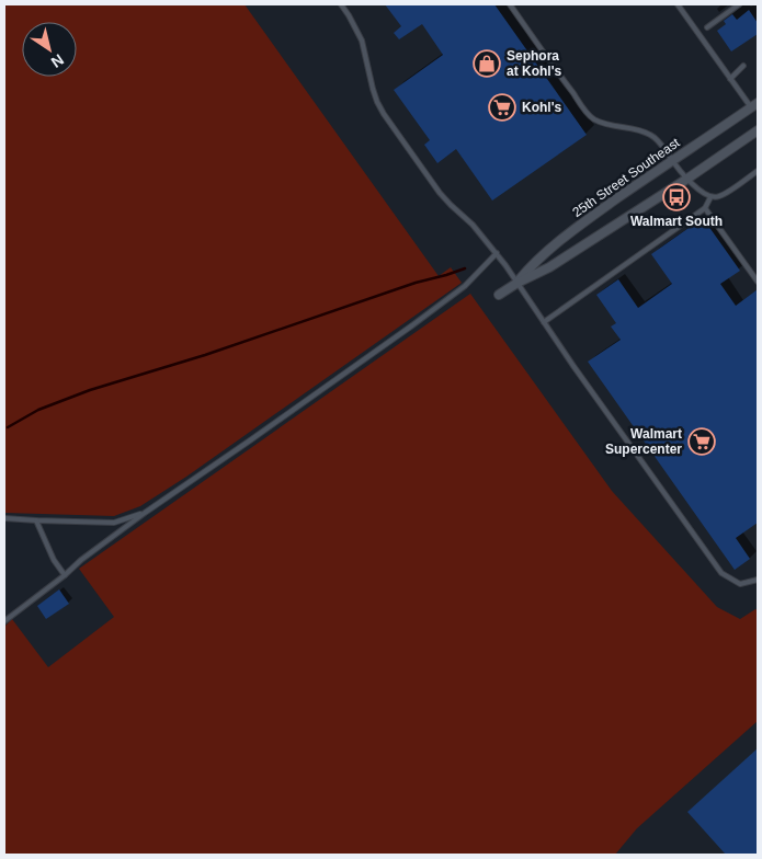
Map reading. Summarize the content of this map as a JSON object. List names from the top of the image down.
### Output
{
  "streets": {
    "street": ["25th Street Southeast"]
  },
  "places": {
    "shop": ["Sephora at Kohl's"],
    "supermarket": ["Kohl's", "Walmart Supercenter"],
    "bus stop": ["Walmart South"]
  },
  "north": "bottom right"
}
